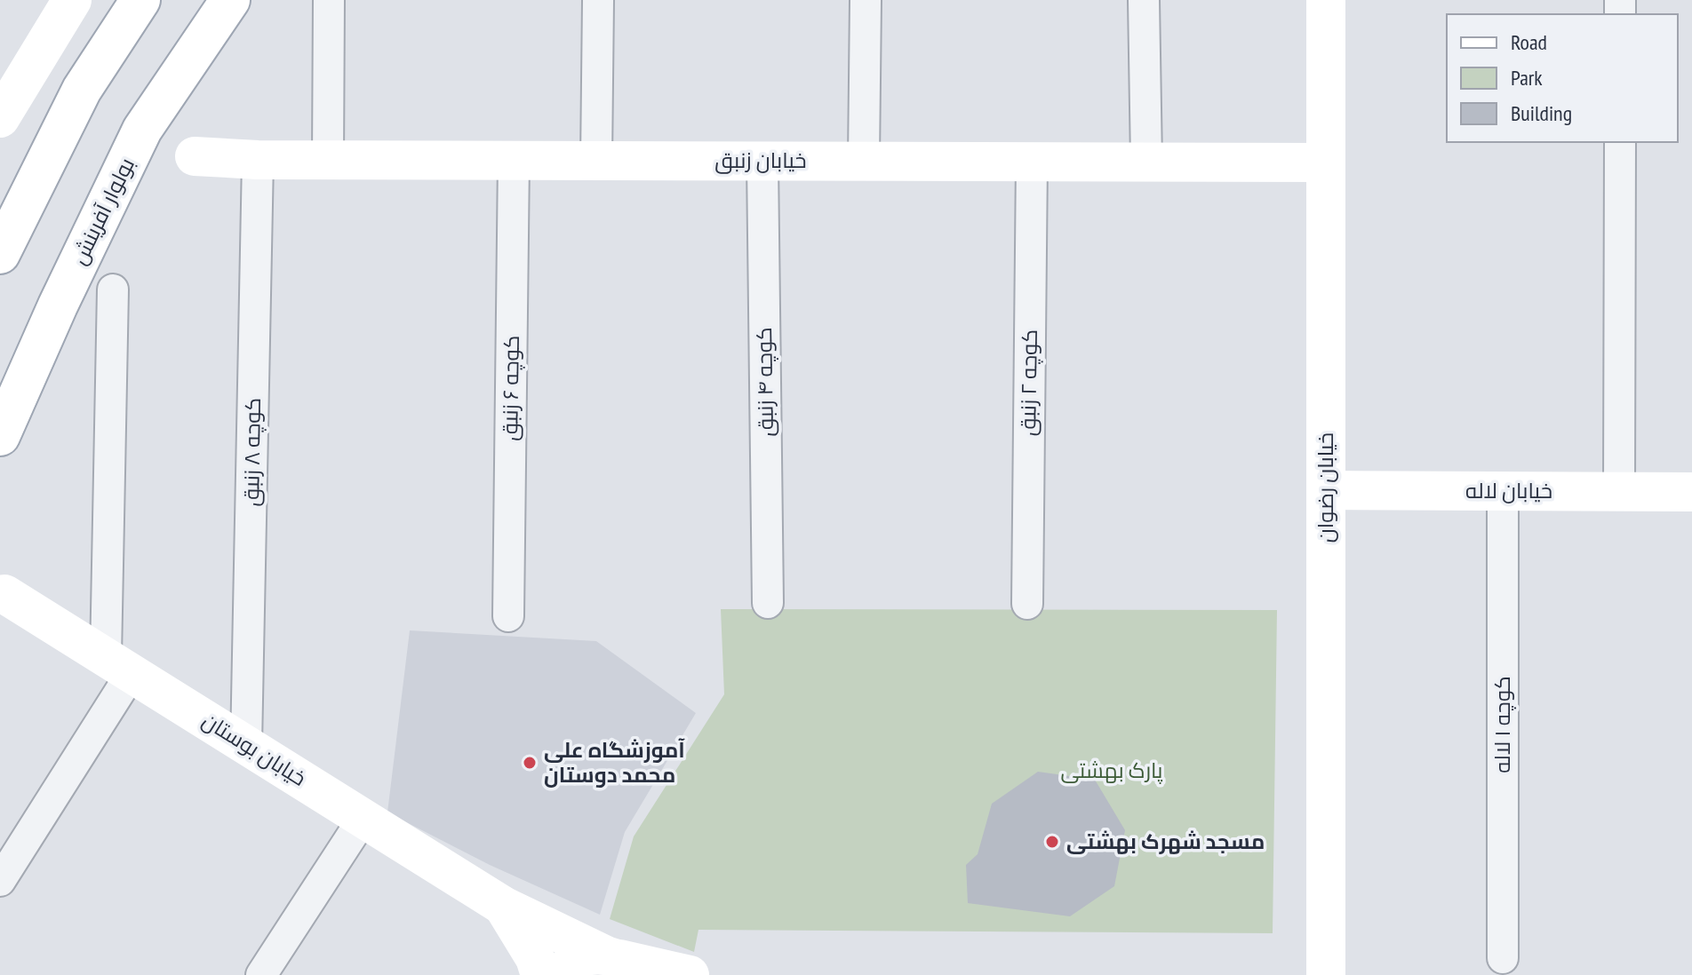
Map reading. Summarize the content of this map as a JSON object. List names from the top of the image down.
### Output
{
  "streets": {
    "street": [
      "خیابان زنبق",
      "بولوار آفرینش",
      "کوچه ۴ زنبق",
      "کوچه ۲ زنبق",
      "کوچه ۶ زنبق",
      "کوچه ۸ زنبق",
      "خیابان رضوان",
      "خیابان لاله",
      "کوچه ۱ لاله",
      "خیابان بوستان"
    ]
  },
  "crossings": [
    ["خیابان زنبق", "کوچه ۴ زنبق"],
    ["خیابان زنبق", "کوچه ۲ زنبق"],
    ["خیابان زنبق", "کوچه ۶ زنبق"],
    ["خیابان زنبق", "کوچه ۸ زنبق"],
    ["خیابان زنبق", "خیابان رضوان"],
    ["کوچه ۸ زنبق", "خیابان بوستان"],
    ["خیابان رضوان", "خیابان لاله"],
    ["خیابان لاله", "کوچه ۱ لاله"]
  ],
  "parks": ["پارک بهشتی"],
  "places": ["آموزشگاه علی محمد دوستان", "مسجد شهرک بهشتی"],
  "legend": ["Road", "Park", "Building"]
}
